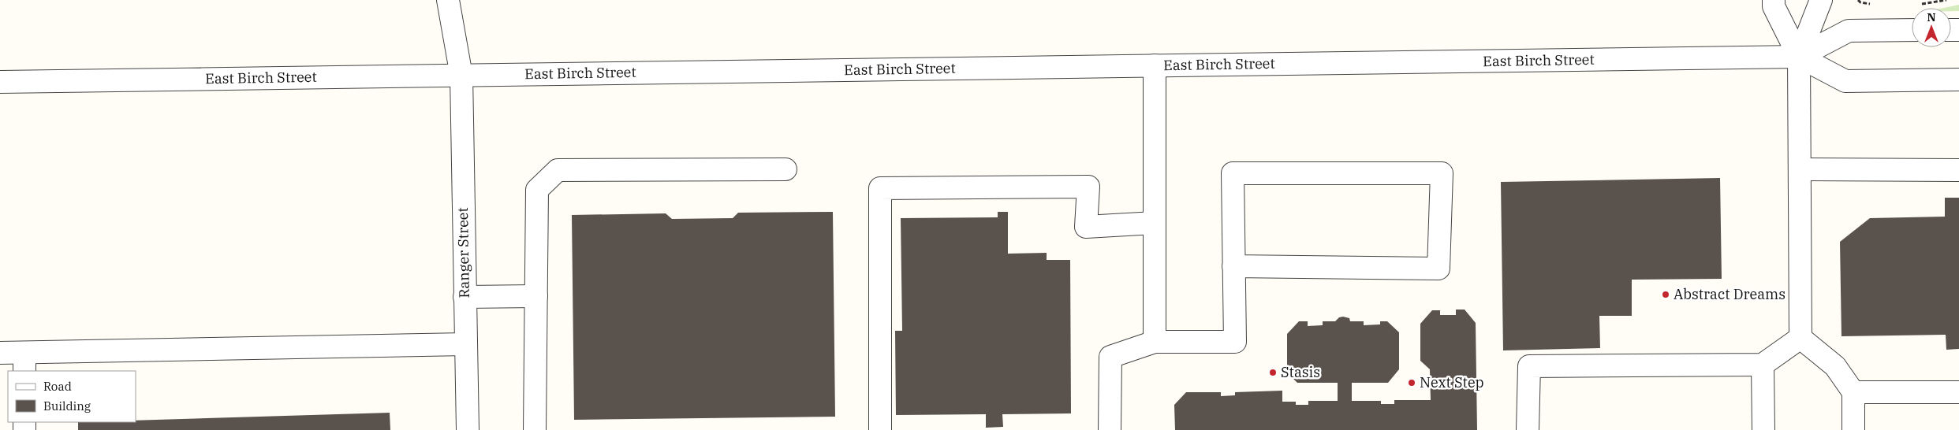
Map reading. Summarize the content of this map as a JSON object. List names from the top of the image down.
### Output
{
  "streets": {
    "street": ["East Birch Street", "Ranger Street"]
  },
  "crossings": [
    ["East Birch Street", "Ranger Street"]
  ],
  "places": ["Abstract Dreams", "Stasis", "Next Step"],
  "legend": ["Road", "Building"],
  "north": "top"
}
